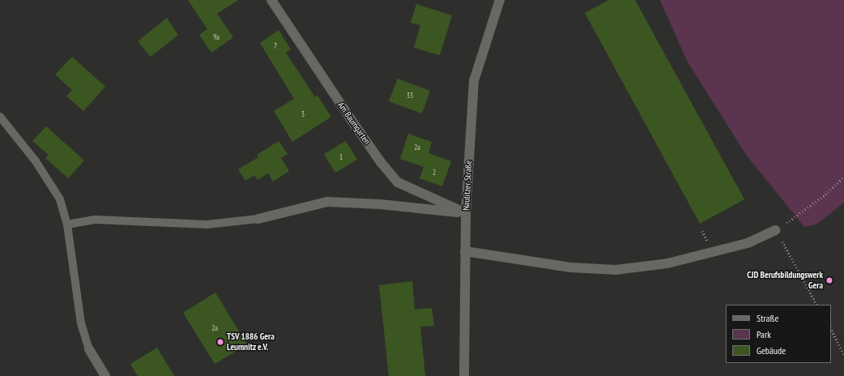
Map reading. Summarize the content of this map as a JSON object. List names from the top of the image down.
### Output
{
  "streets": {
    "street": ["Am Baumgarten", "Naulitzer Straße"]
  },
  "crossings": [
    ["Am Baumgarten", "Naulitzer Straße"]
  ],
  "places": ["CJD Berufsbildungswerk Gera", "TSV 1886 Gera Leumnitz e.V."],
  "house_numbers": [
    "9a",
    "7",
    "33",
    "3",
    "2a",
    "1",
    "2",
    "2a"
  ],
  "legend": ["Straße", "Park", "Gebäude"]
}
